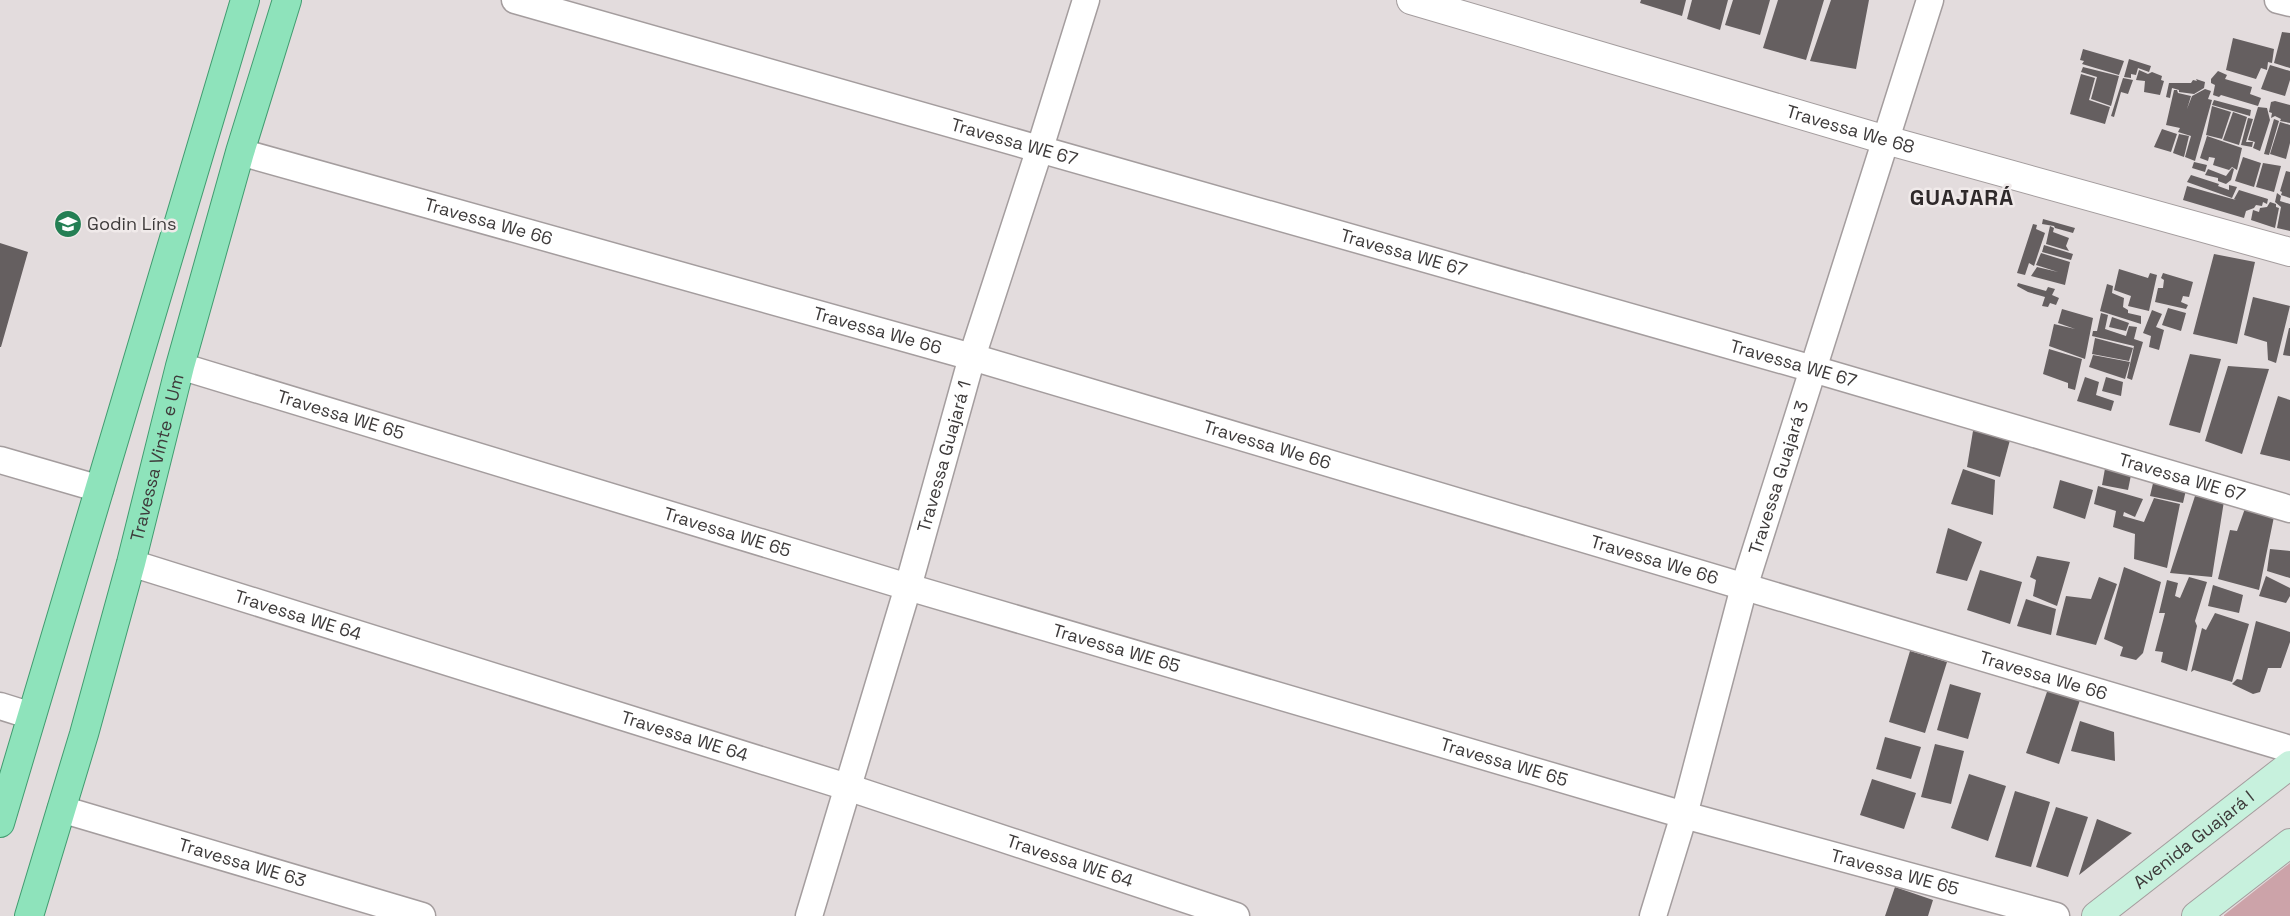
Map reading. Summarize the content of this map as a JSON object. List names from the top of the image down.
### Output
{
  "streets": {
    "main road": ["Travessa Vinte e Um", "Avenida Guajará I"],
    "street": [
      "Travessa We 68",
      "Travessa WE 67",
      "Travessa We 66",
      "Travessa WE 65",
      "Travessa Guajará 1",
      "Travessa Guajará 3",
      "Travessa WE 64",
      "Travessa WE 63"
    ]
  },
  "crossings": [
    ["Travessa We 68", "Travessa Guajará 3"],
    ["Travessa WE 67", "Travessa Guajará 1"],
    ["Travessa WE 67", "Travessa Guajará 3"],
    ["Travessa We 66", "Travessa Guajará 1"],
    ["Travessa We 66", "Travessa Vinte e Um"],
    ["Travessa We 66", "Travessa Guajará 3"],
    ["Travessa WE 65", "Travessa Guajará 1"],
    ["Travessa WE 65", "Travessa Vinte e Um"],
    ["Travessa WE 65", "Travessa Guajará 3"],
    ["Travessa Guajará 1", "Travessa WE 64"],
    ["Travessa Vinte e Um", "Travessa WE 64"],
    ["Travessa Vinte e Um", "Travessa WE 63"]
  ],
  "districts": ["GUAJARÁ"],
  "places": {
    "school or university": ["Godin Líns"]
  }
}
